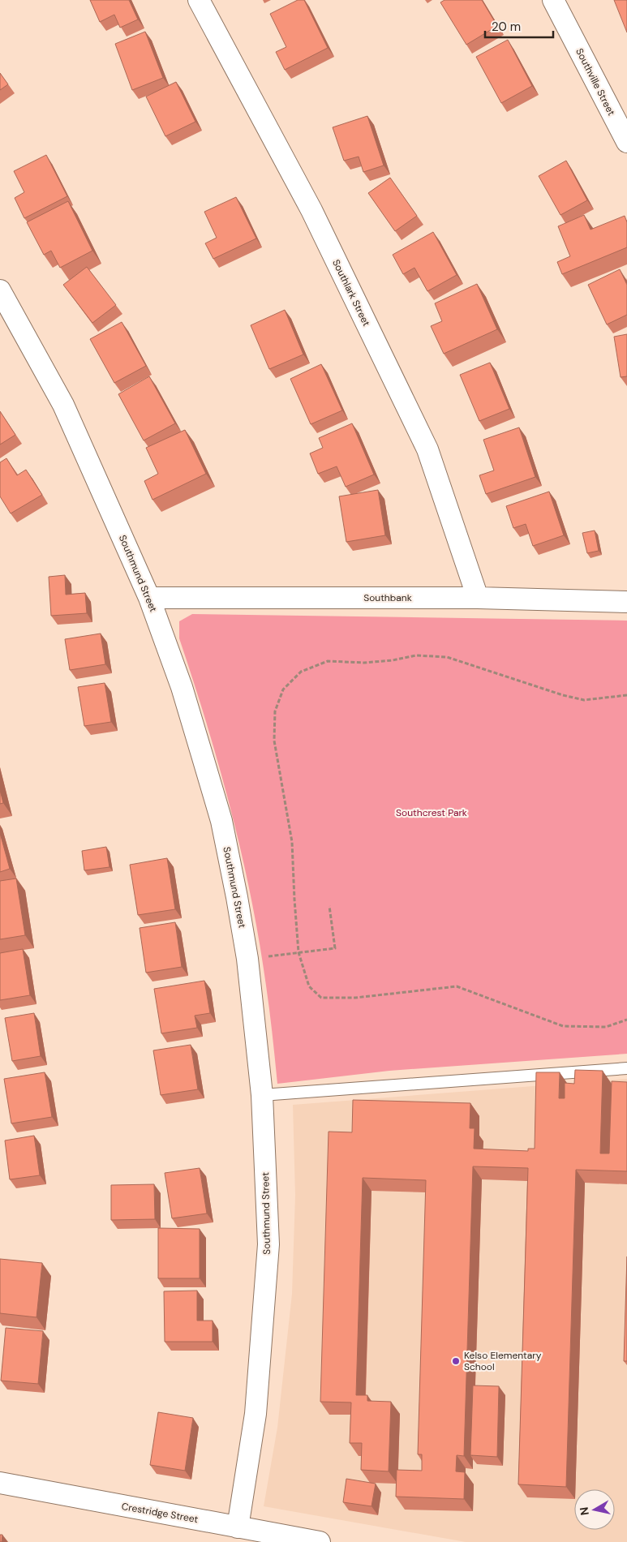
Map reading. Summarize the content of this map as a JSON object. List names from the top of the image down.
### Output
{
  "streets": {
    "street": [
      "Southville Street",
      "Southlark Street",
      "Southmund Street",
      "Southbank",
      "Crestridge Street"
    ]
  },
  "crossings": [
    ["Southlark Street", "Southbank"],
    ["Southmund Street", "Southbank"],
    ["Southmund Street", "Crestridge Street"]
  ],
  "parks": ["Southcrest Park"],
  "places": ["Kelso Elementary School"],
  "scale_bar": "20 m",
  "north": "left"
}
